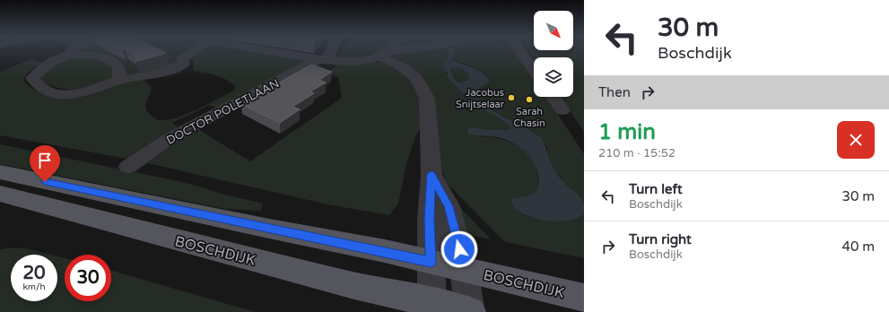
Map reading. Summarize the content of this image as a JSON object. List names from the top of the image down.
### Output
{
  "streets": {
    "main road": ["BOSCHDIJK"],
    "street": ["DOCTOR POLETLAAN"]
  },
  "crossings": [
    ["DOCTOR POLETLAAN", "BOSCHDIJK"]
  ],
  "places": ["Jacobus Snijtselaar", "Sarah Chasin"],
  "north": "bottom right",
  "page": {
    "turn": ["30 m", "Boschdijk"],
    "then": "Then",
    "heading": ["1 min", "210 m · 15:52"],
    "list": [
      {
        "name": "Turn left",
        "note": "Boschdijk",
        "value": "30 m"
      },
      {
        "name": "Turn right",
        "note": "Boschdijk",
        "value": "40 m"
      }
    ],
    "speed": "20 km/h",
    "limit": "30"
  }
}
